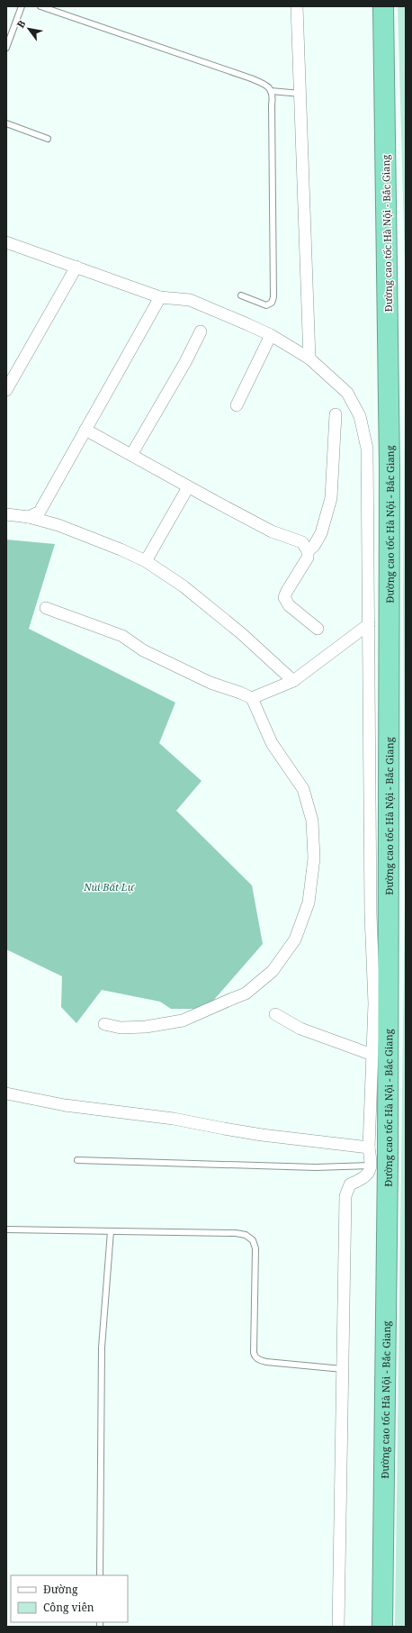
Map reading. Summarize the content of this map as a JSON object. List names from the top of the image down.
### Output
{
  "streets": {
    "highway": ["Đường cao tốc Hà Nội - Bắc Giang"]
  },
  "parks": ["Núi Bất Lự"],
  "legend": ["Đường", "Công viên"],
  "north": "top left"
}
